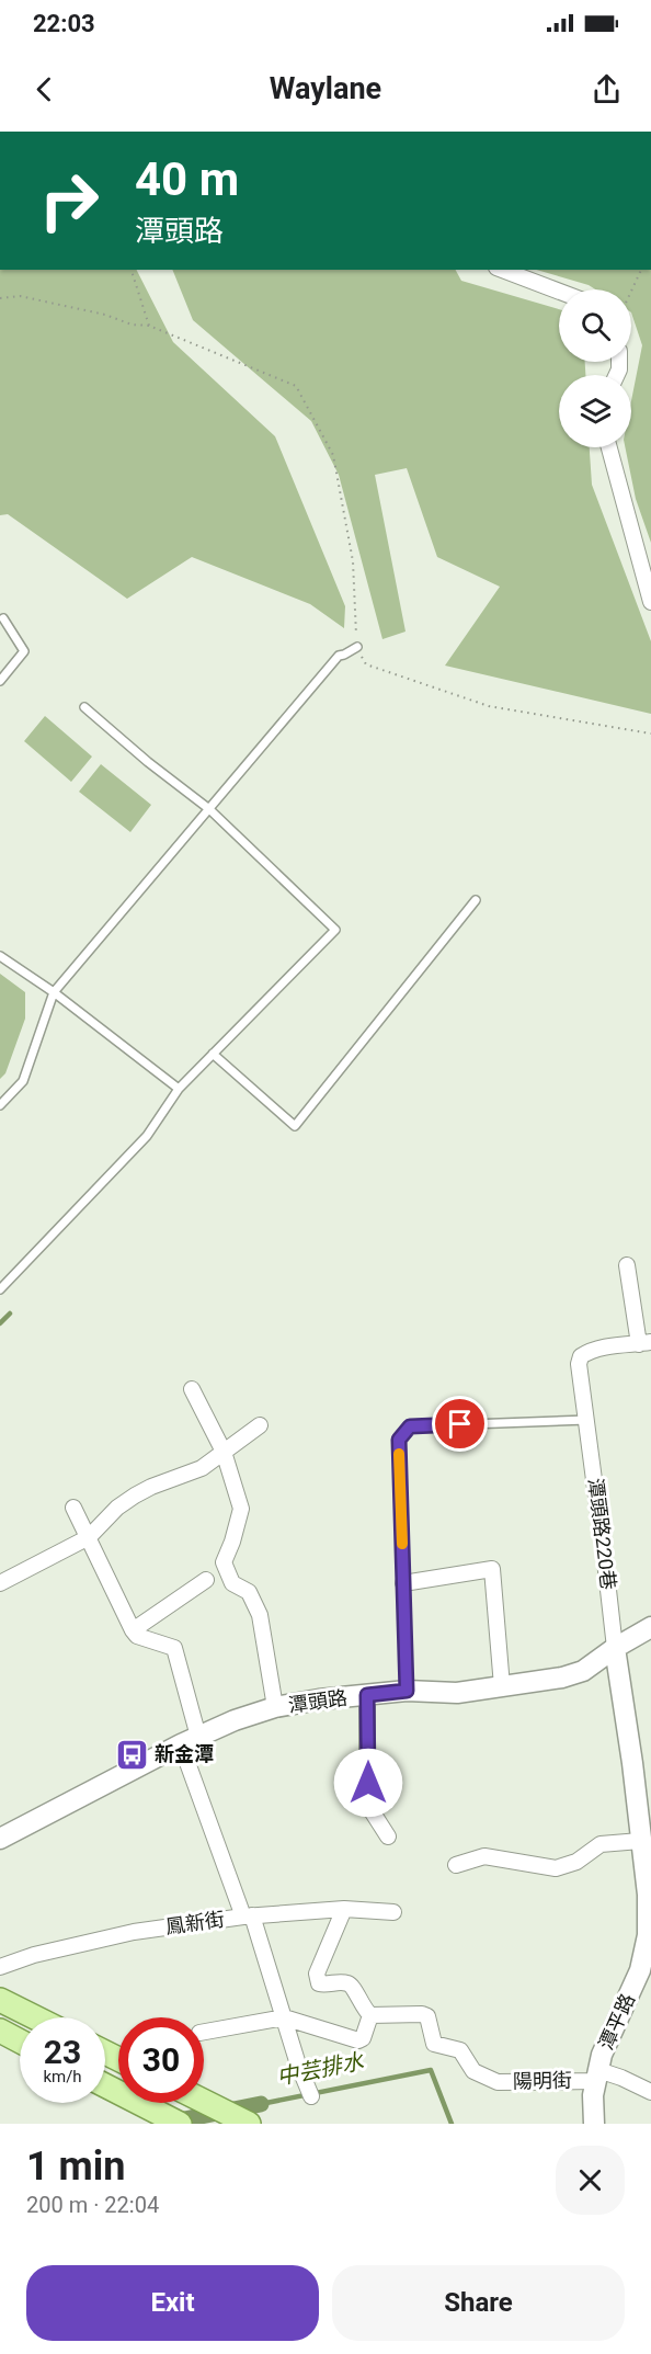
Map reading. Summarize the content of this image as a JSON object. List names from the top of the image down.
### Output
{
  "streets": {
    "street": [
      "潭頭路220巷",
      "潭頭路",
      "鳳新街",
      "潭平路",
      "陽明街"
    ]
  },
  "crossings": [
    ["潭頭路220巷", "潭頭路"],
    ["潭頭路220巷", "潭平路"],
    ["潭頭路", "潭平路"],
    ["潭平路", "陽明街"]
  ],
  "water": ["中芸排水"],
  "places": {
    "bus stop": ["新金潭"]
  },
  "page": {
    "status": "22:03",
    "header": "Waylane",
    "turn": ["40 m", "潭頭路"],
    "speed": "23 km/h",
    "limit": "30",
    "heading": ["1 min", "200 m · 22:04"],
    "buttons": ["Exit", "Share"]
  }
}
